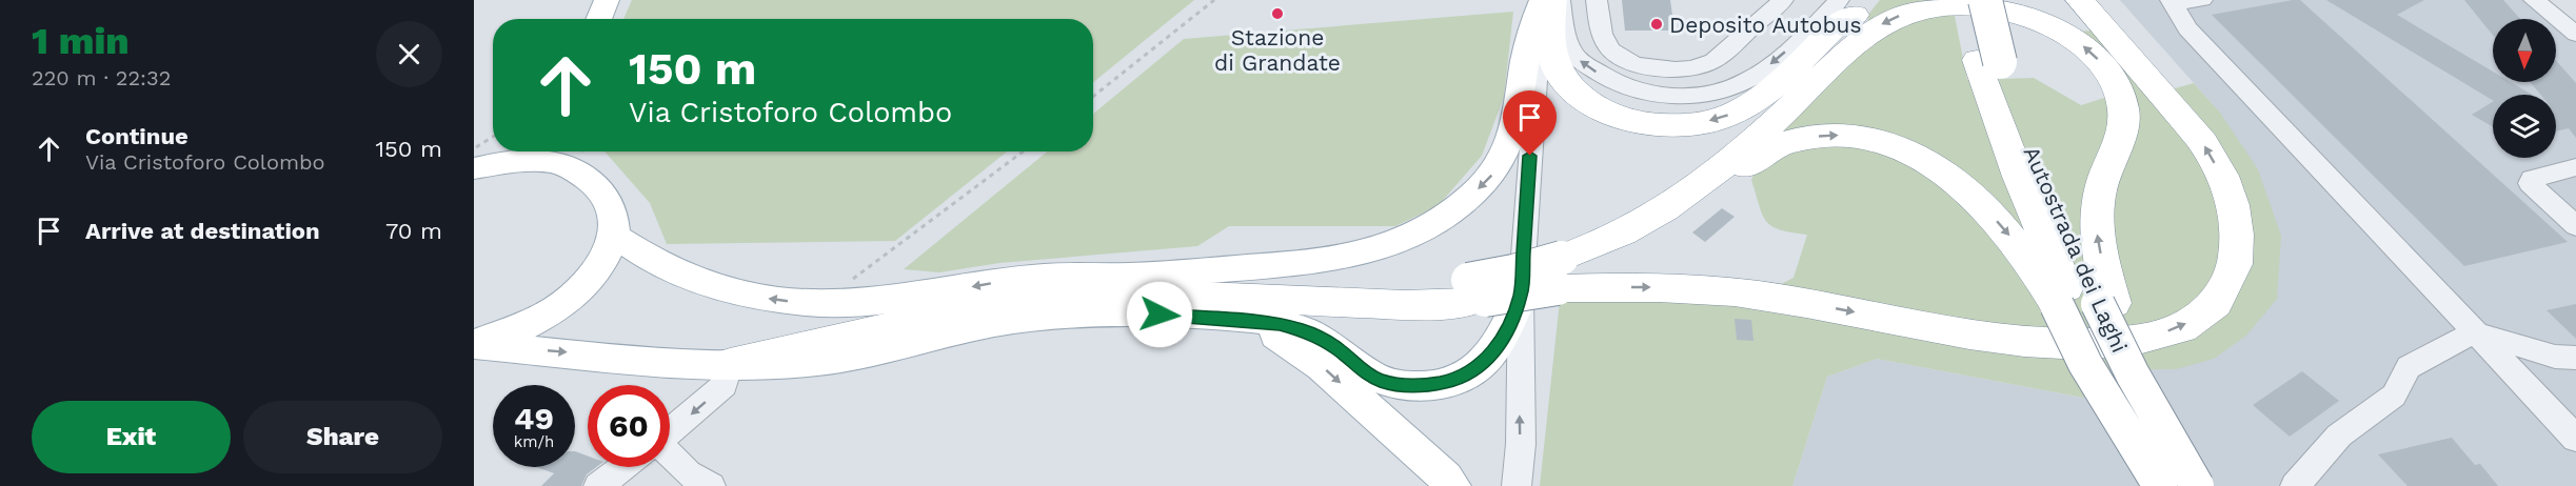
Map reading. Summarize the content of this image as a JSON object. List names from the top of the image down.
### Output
{
  "streets": {
    "highway": ["Autostrada dei Laghi"]
  },
  "places": ["Stazione di Grandate", "Deposito Autobus"],
  "north": "bottom",
  "page": {
    "heading": ["1 min", "220 m · 22:32"],
    "turn": ["150 m", "Via Cristoforo Colombo"],
    "list": [
      {
        "name": "Continue",
        "note": "Via Cristoforo Colombo",
        "value": "150 m"
      },
      {
        "name": "Arrive at destination",
        "value": "70 m"
      }
    ],
    "speed": "49 km/h",
    "limit": "60",
    "buttons": ["Exit", "Share"]
  }
}
